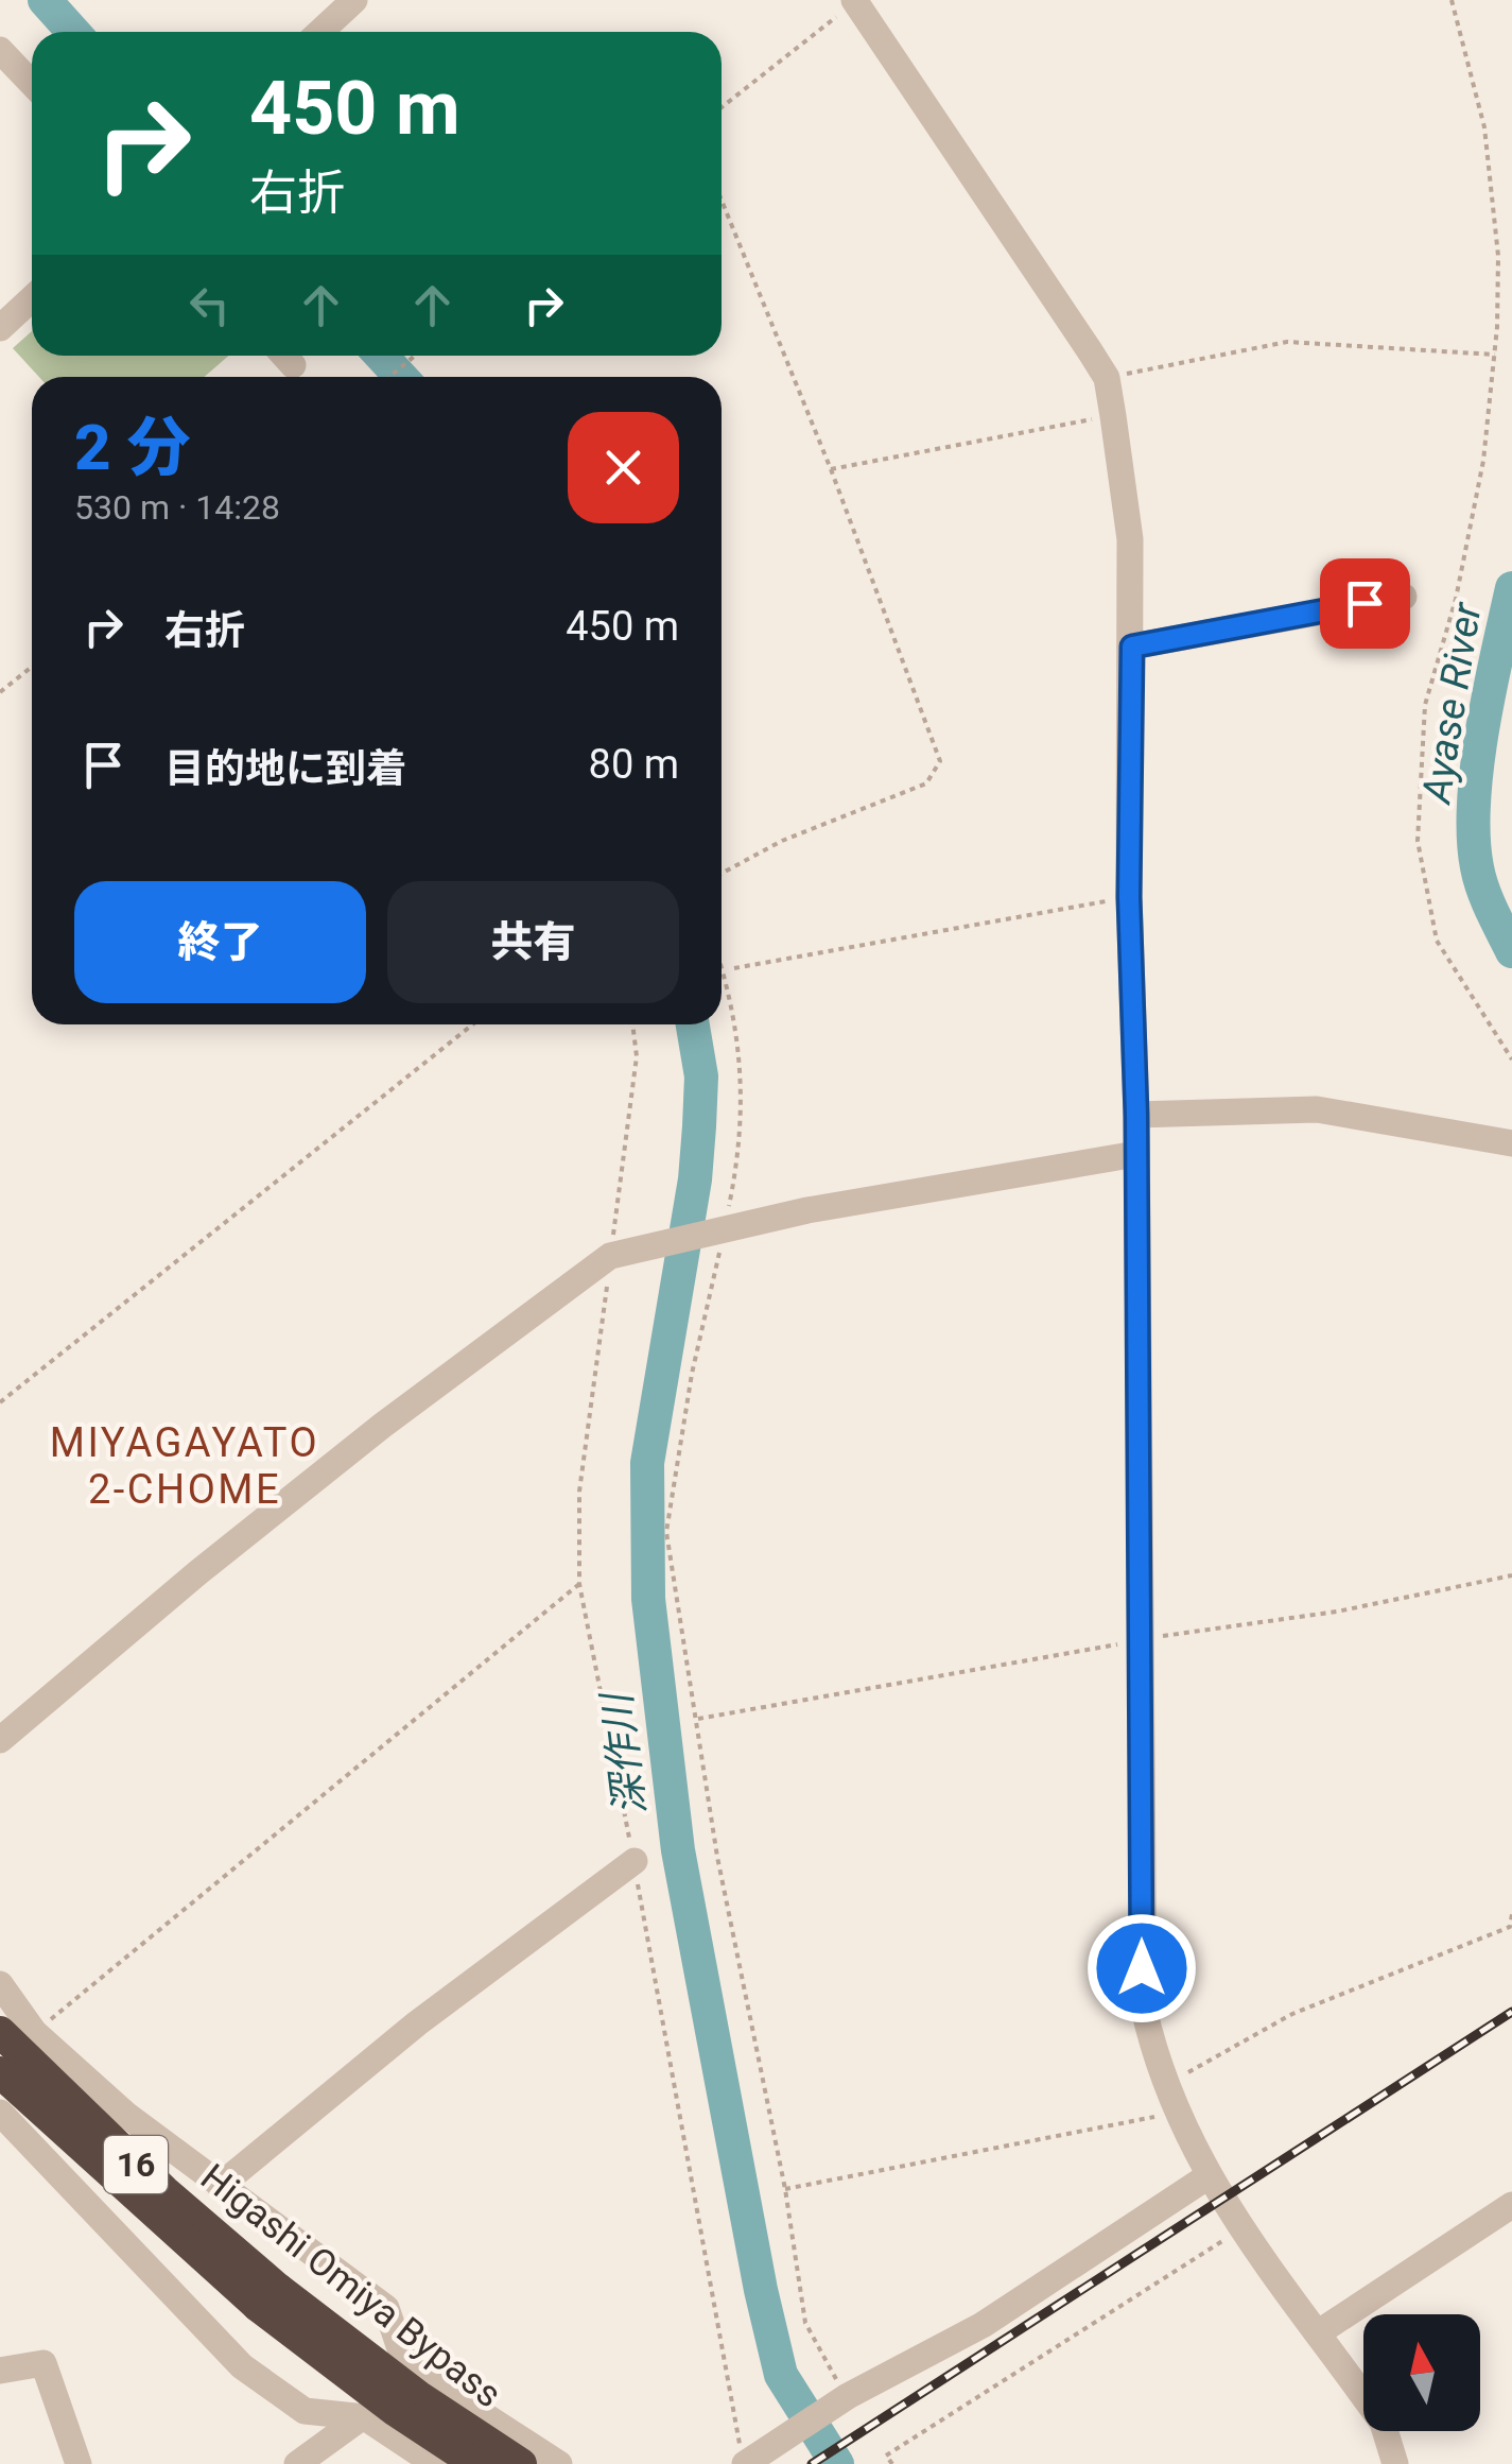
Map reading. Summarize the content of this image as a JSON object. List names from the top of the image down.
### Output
{
  "streets": {
    "highway": ["16", "Higashi Omiya Bypass"]
  },
  "districts": ["MIYAGAYATO 2-CHOME"],
  "water": ["Ayase River", "深作川"],
  "north": "top",
  "page": {
    "turn": ["450 m", "右折"],
    "heading": ["2 分", "530 m · 14:28"],
    "list": [
      {
        "name": "右折",
        "value": "450 m"
      },
      {
        "name": "目的地に到着",
        "value": "80 m"
      }
    ],
    "buttons": ["終了", "共有"]
  }
}
